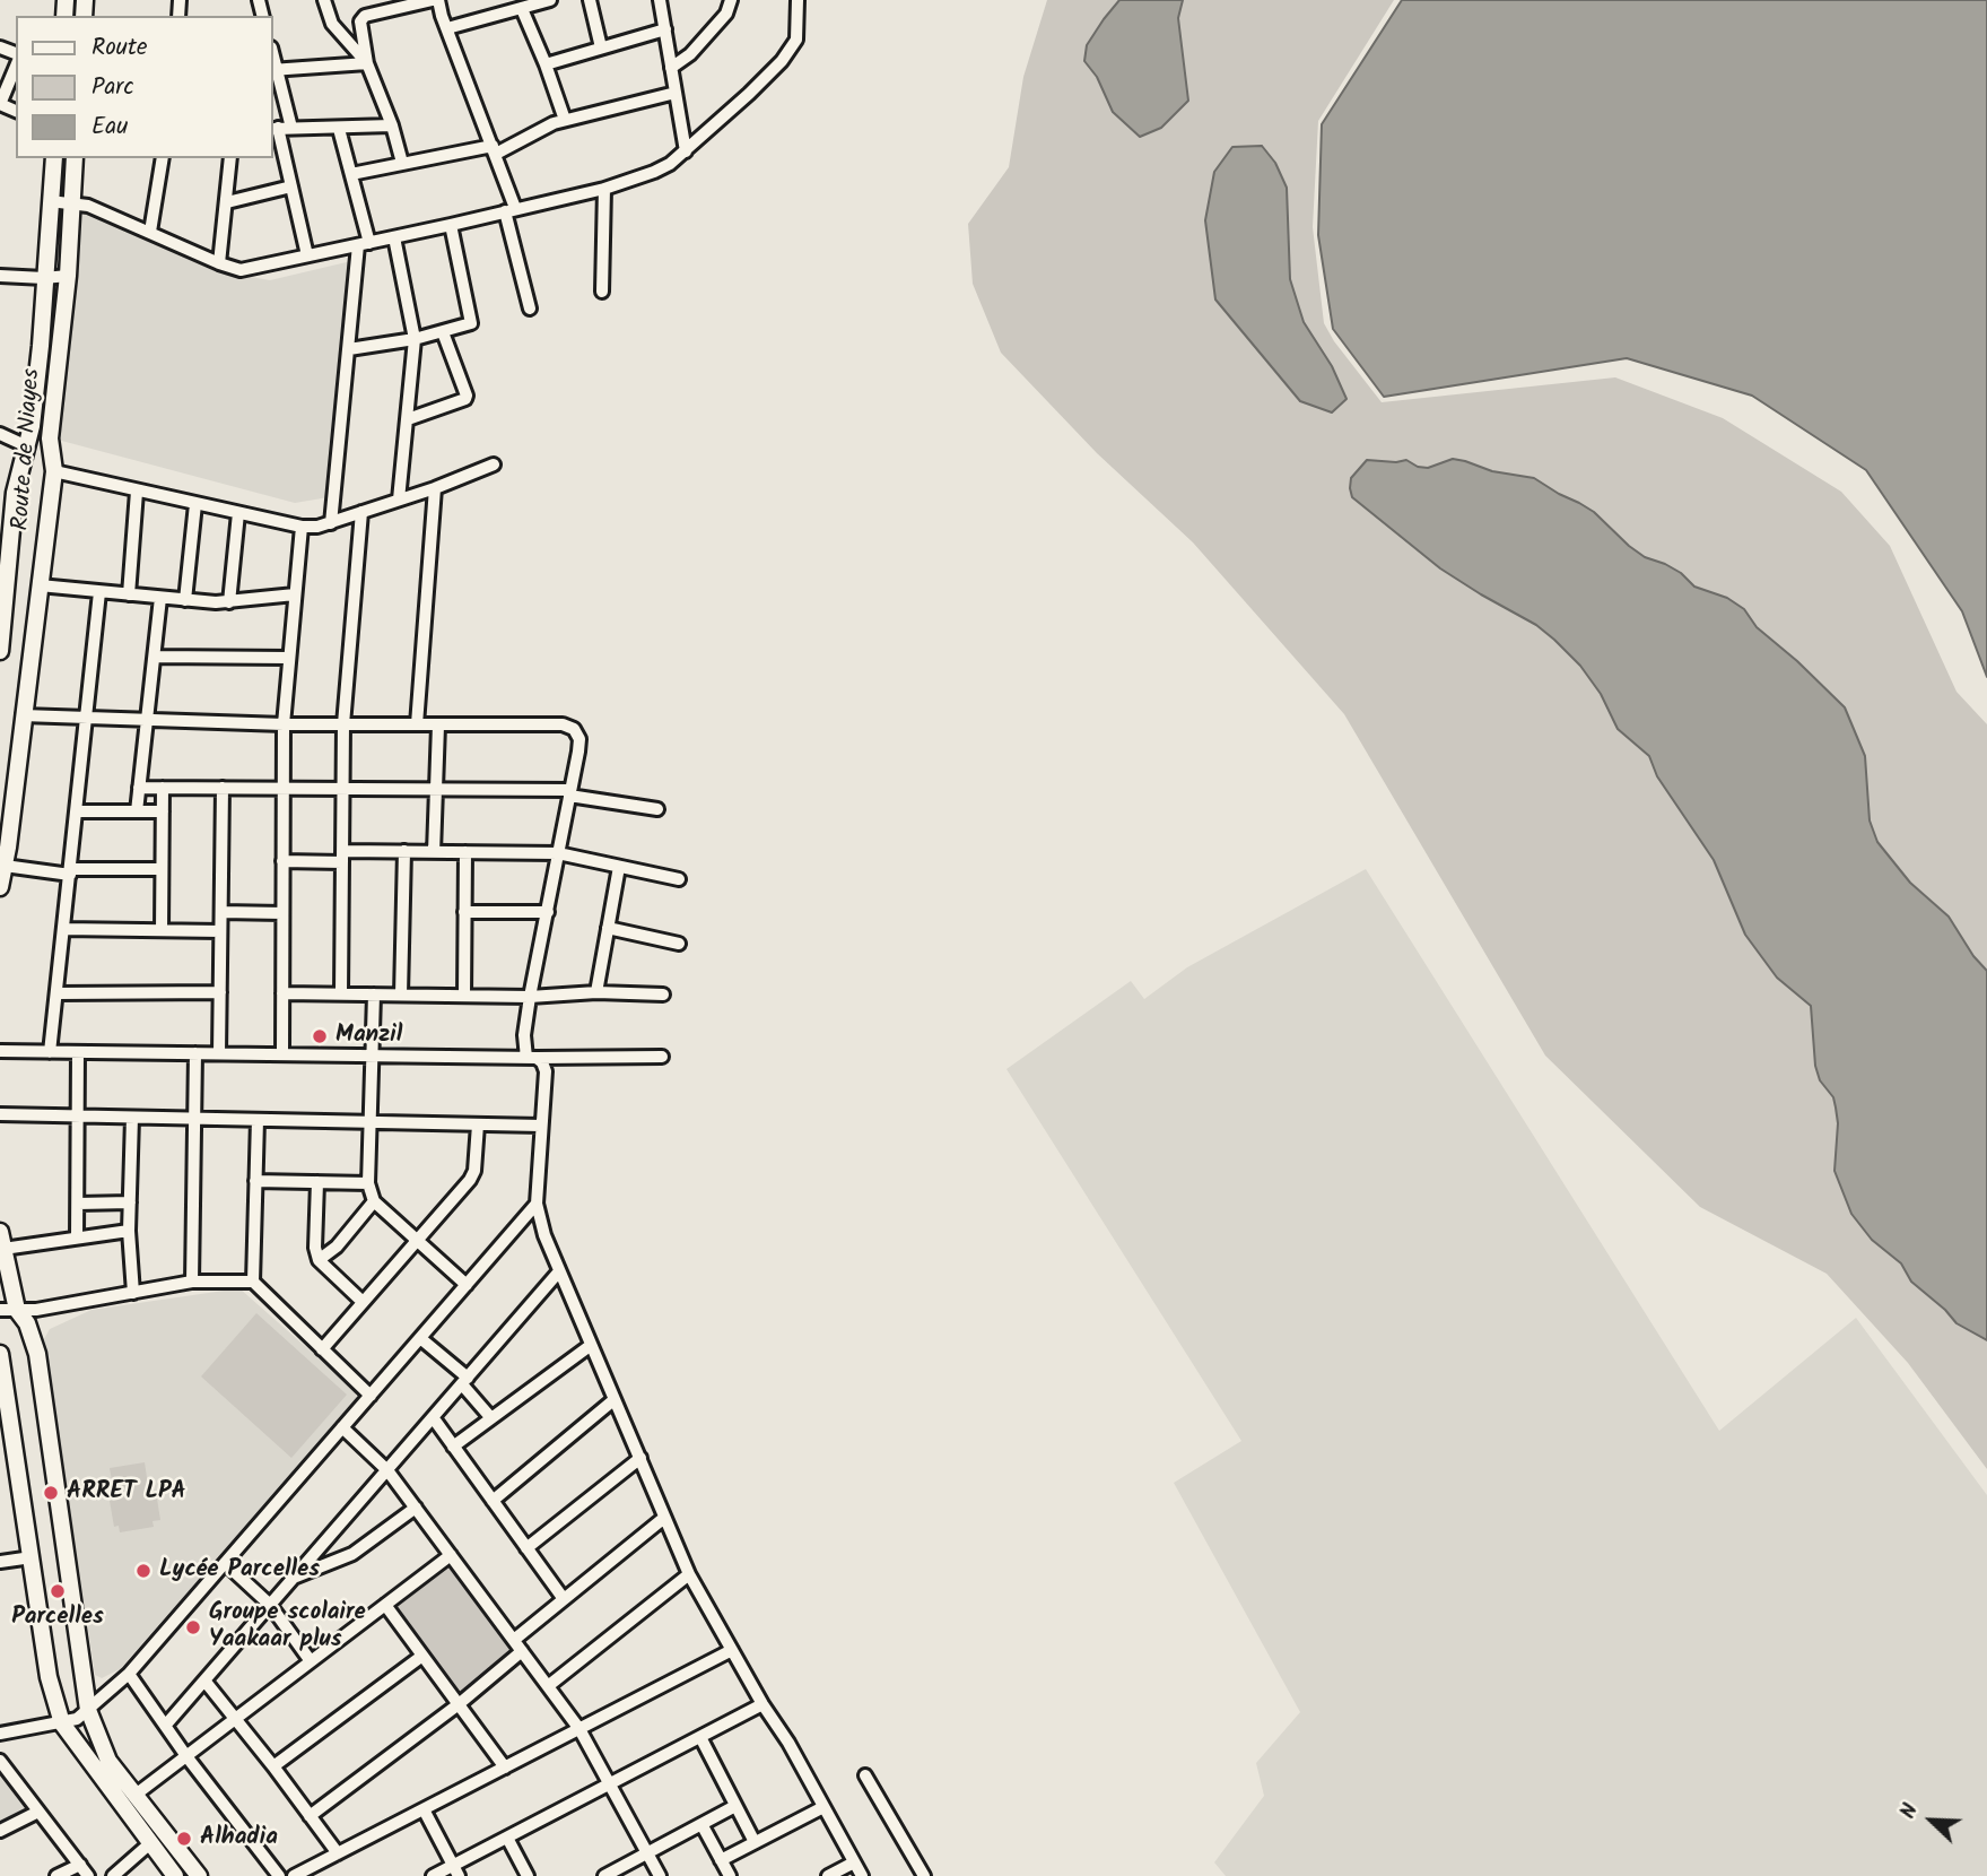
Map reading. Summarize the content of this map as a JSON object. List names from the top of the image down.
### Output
{
  "streets": {
    "main road": ["Route de Niayes"]
  },
  "places": [
    "Manzil",
    "ARRET LPA",
    "Lycée Parcelles",
    "Parcelles",
    "Groupe scolaire Yaakaar plus",
    "Alhadia"
  ],
  "legend": ["Route", "Parc", "Eau"],
  "north": "top left"
}
